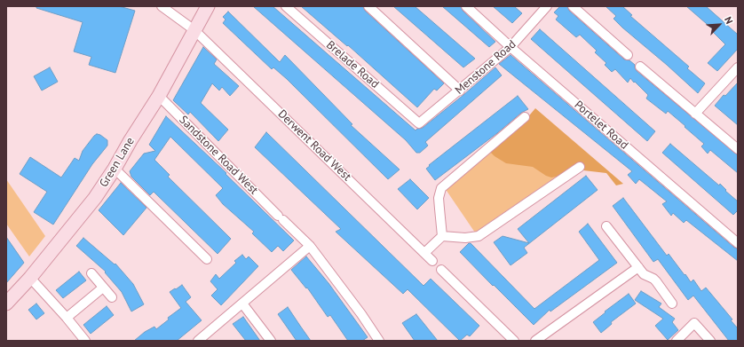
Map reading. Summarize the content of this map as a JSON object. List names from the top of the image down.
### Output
{
  "streets": {
    "main road": ["Green Lane"],
    "street": [
      "Brelade Road",
      "Menstone Road",
      "Portelet Road",
      "Derwent Road West",
      "Sandstone Road West"
    ]
  },
  "crossings": [
    ["Brelade Road", "Menstone Road"],
    ["Menstone Road", "Portelet Road"],
    ["Derwent Road West", "Green Lane"],
    ["Sandstone Road West", "Green Lane"]
  ],
  "north": "top right"
}
